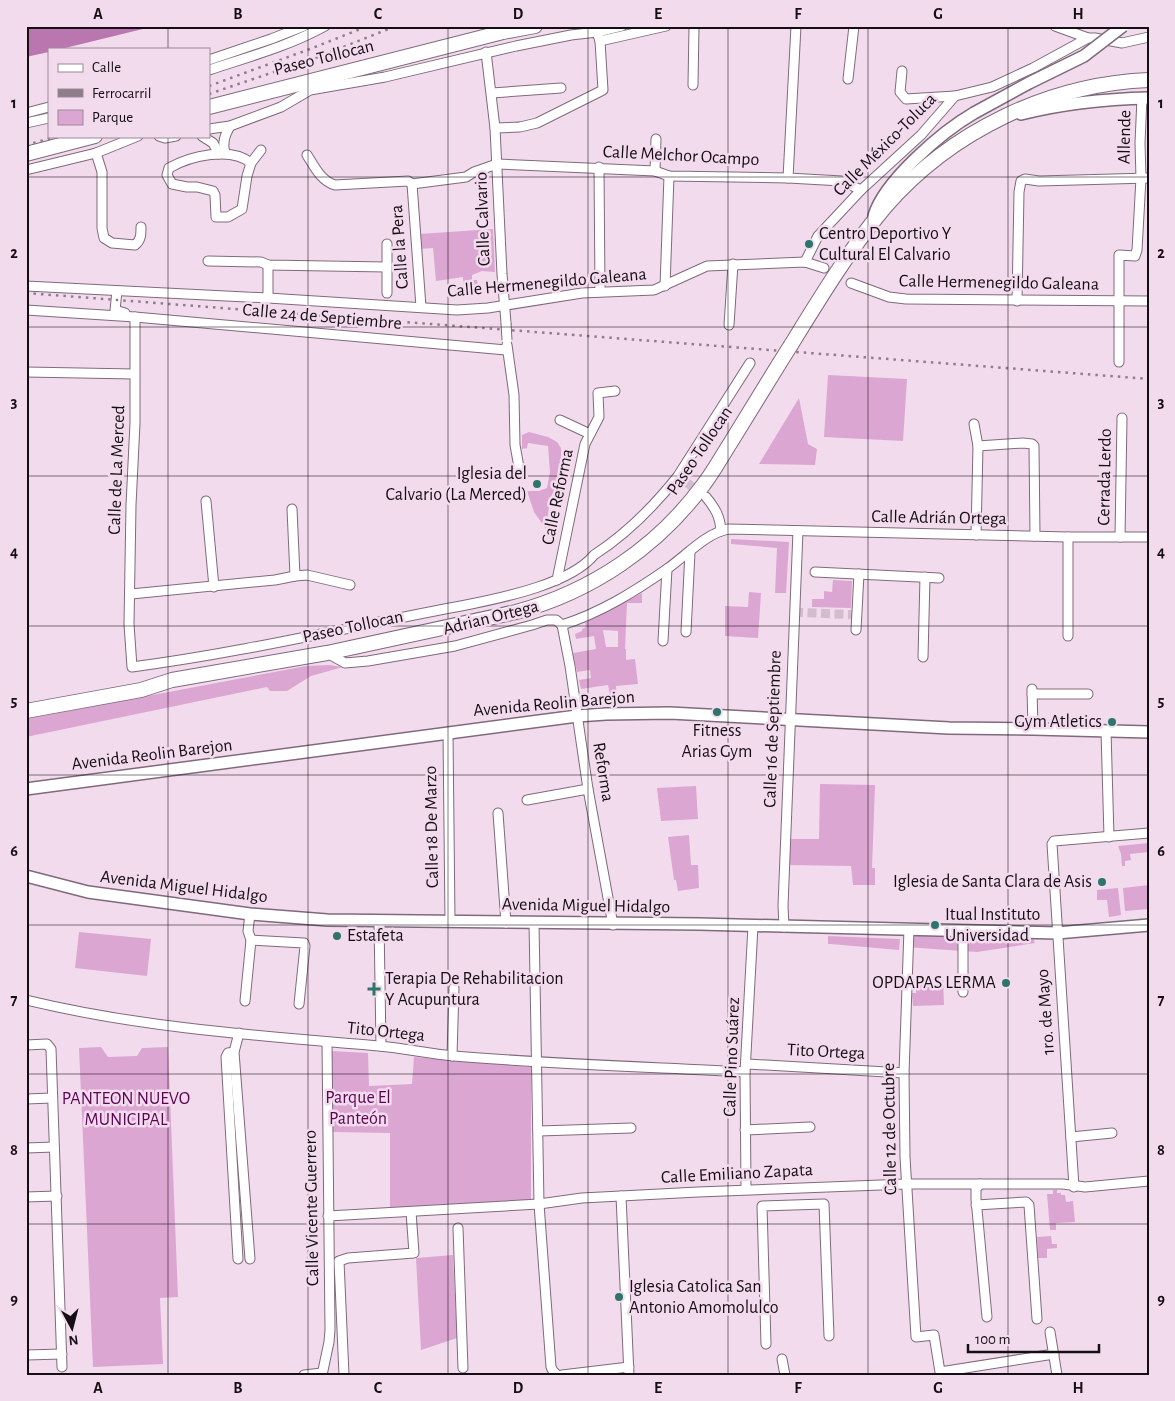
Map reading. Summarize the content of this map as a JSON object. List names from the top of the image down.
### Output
{
  "streets": {
    "highway": ["Paseo Tollocan"],
    "main road": ["Avenida Reolin Barejon", "Avenida Miguel Hidalgo"],
    "street": [
      "Allende",
      "Calle México-Toluca",
      "Calle Melchor Ocampo",
      "Calle Calvario",
      "Calle la Pera",
      "Calle Hermenegildo Galeana",
      "Calle 24 de Septiembre",
      "Calle de La Merced",
      "Cerrada Lerdo",
      "Calle Reforma",
      "Calle Adrián Ortega",
      "Adrian Ortega",
      "Calle 16 de Septiembre",
      "Reforma",
      "Calle 18 De Marzo",
      "1ro. de Mayo",
      "Tito Ortega",
      "Calle Pino Suárez",
      "Calle 12 de Octubre",
      "Calle Emiliano Zapata",
      "Calle Vicente Guerrero"
    ]
  },
  "crossings": [
    ["Paseo Tollocan", "Adrian Ortega"],
    ["Calle México-Toluca", "Calle Melchor Ocampo"],
    ["Calle México-Toluca", "Calle Hermenegildo Galeana"],
    ["Calle Melchor Ocampo", "Calle Calvario"],
    ["Calle Calvario", "Calle Hermenegildo Galeana"],
    ["Calle Calvario", "Calle 24 de Septiembre"],
    ["Calle la Pera", "Calle Hermenegildo Galeana"],
    ["Calle 24 de Septiembre", "Calle de La Merced"],
    ["Calle de La Merced", "Calle Reforma"],
    ["Cerrada Lerdo", "Calle Adrián Ortega"],
    ["Calle Adrián Ortega", "Adrian Ortega"],
    ["Calle Adrián Ortega", "Calle 16 de Septiembre"],
    ["Adrian Ortega", "Reforma"],
    ["Avenida Reolin Barejon", "Calle 16 de Septiembre"],
    ["Avenida Reolin Barejon", "Reforma"],
    ["Avenida Reolin Barejon", "Calle 18 De Marzo"],
    ["Calle 16 de Septiembre", "Avenida Miguel Hidalgo"],
    ["Reforma", "Avenida Miguel Hidalgo"],
    ["Calle 18 De Marzo", "Avenida Miguel Hidalgo"],
    ["Avenida Miguel Hidalgo", "1ro. de Mayo"],
    ["Avenida Miguel Hidalgo", "Calle Pino Suárez"],
    ["Avenida Miguel Hidalgo", "Calle 12 de Octubre"],
    ["1ro. de Mayo", "Calle Emiliano Zapata"],
    ["Tito Ortega", "Calle Pino Suárez"],
    ["Tito Ortega", "Calle 12 de Octubre"],
    ["Tito Ortega", "Calle Vicente Guerrero"],
    ["Calle Pino Suárez", "Calle Emiliano Zapata"],
    ["Calle 12 de Octubre", "Calle Emiliano Zapata"],
    ["Calle Emiliano Zapata", "Calle Vicente Guerrero"]
  ],
  "parks": ["Parque El Panteón", "PANTEON NUEVO MUNICIPAL"],
  "places": {
    "other": [
      "Centro Deportivo Y Cultural El Calvario",
      "Iglesia del Calvario (La Merced)",
      "Fitness Arias Gym",
      "Gym Atletics",
      "Iglesia de Santa Clara de Asis",
      "Itual Instituto Universidad",
      "Estafeta",
      "OPDAPAS LERMA",
      "Iglesia Catolica San Antonio Amomolulco"
    ],
    "health": ["Terapia De Rehabilitacion Y Acupuntura"]
  },
  "legend": ["Calle", "Ferrocarril", "Parque"],
  "scale_bar": "100 m",
  "north": "bottom",
  "grid": {
    "columns": [
      "A",
      "B",
      "C",
      "D",
      "E",
      "F",
      "G",
      "H"
    ],
    "rows": [
      "1",
      "2",
      "3",
      "4",
      "5",
      "6",
      "7",
      "8",
      "9"
    ]
  }
}
